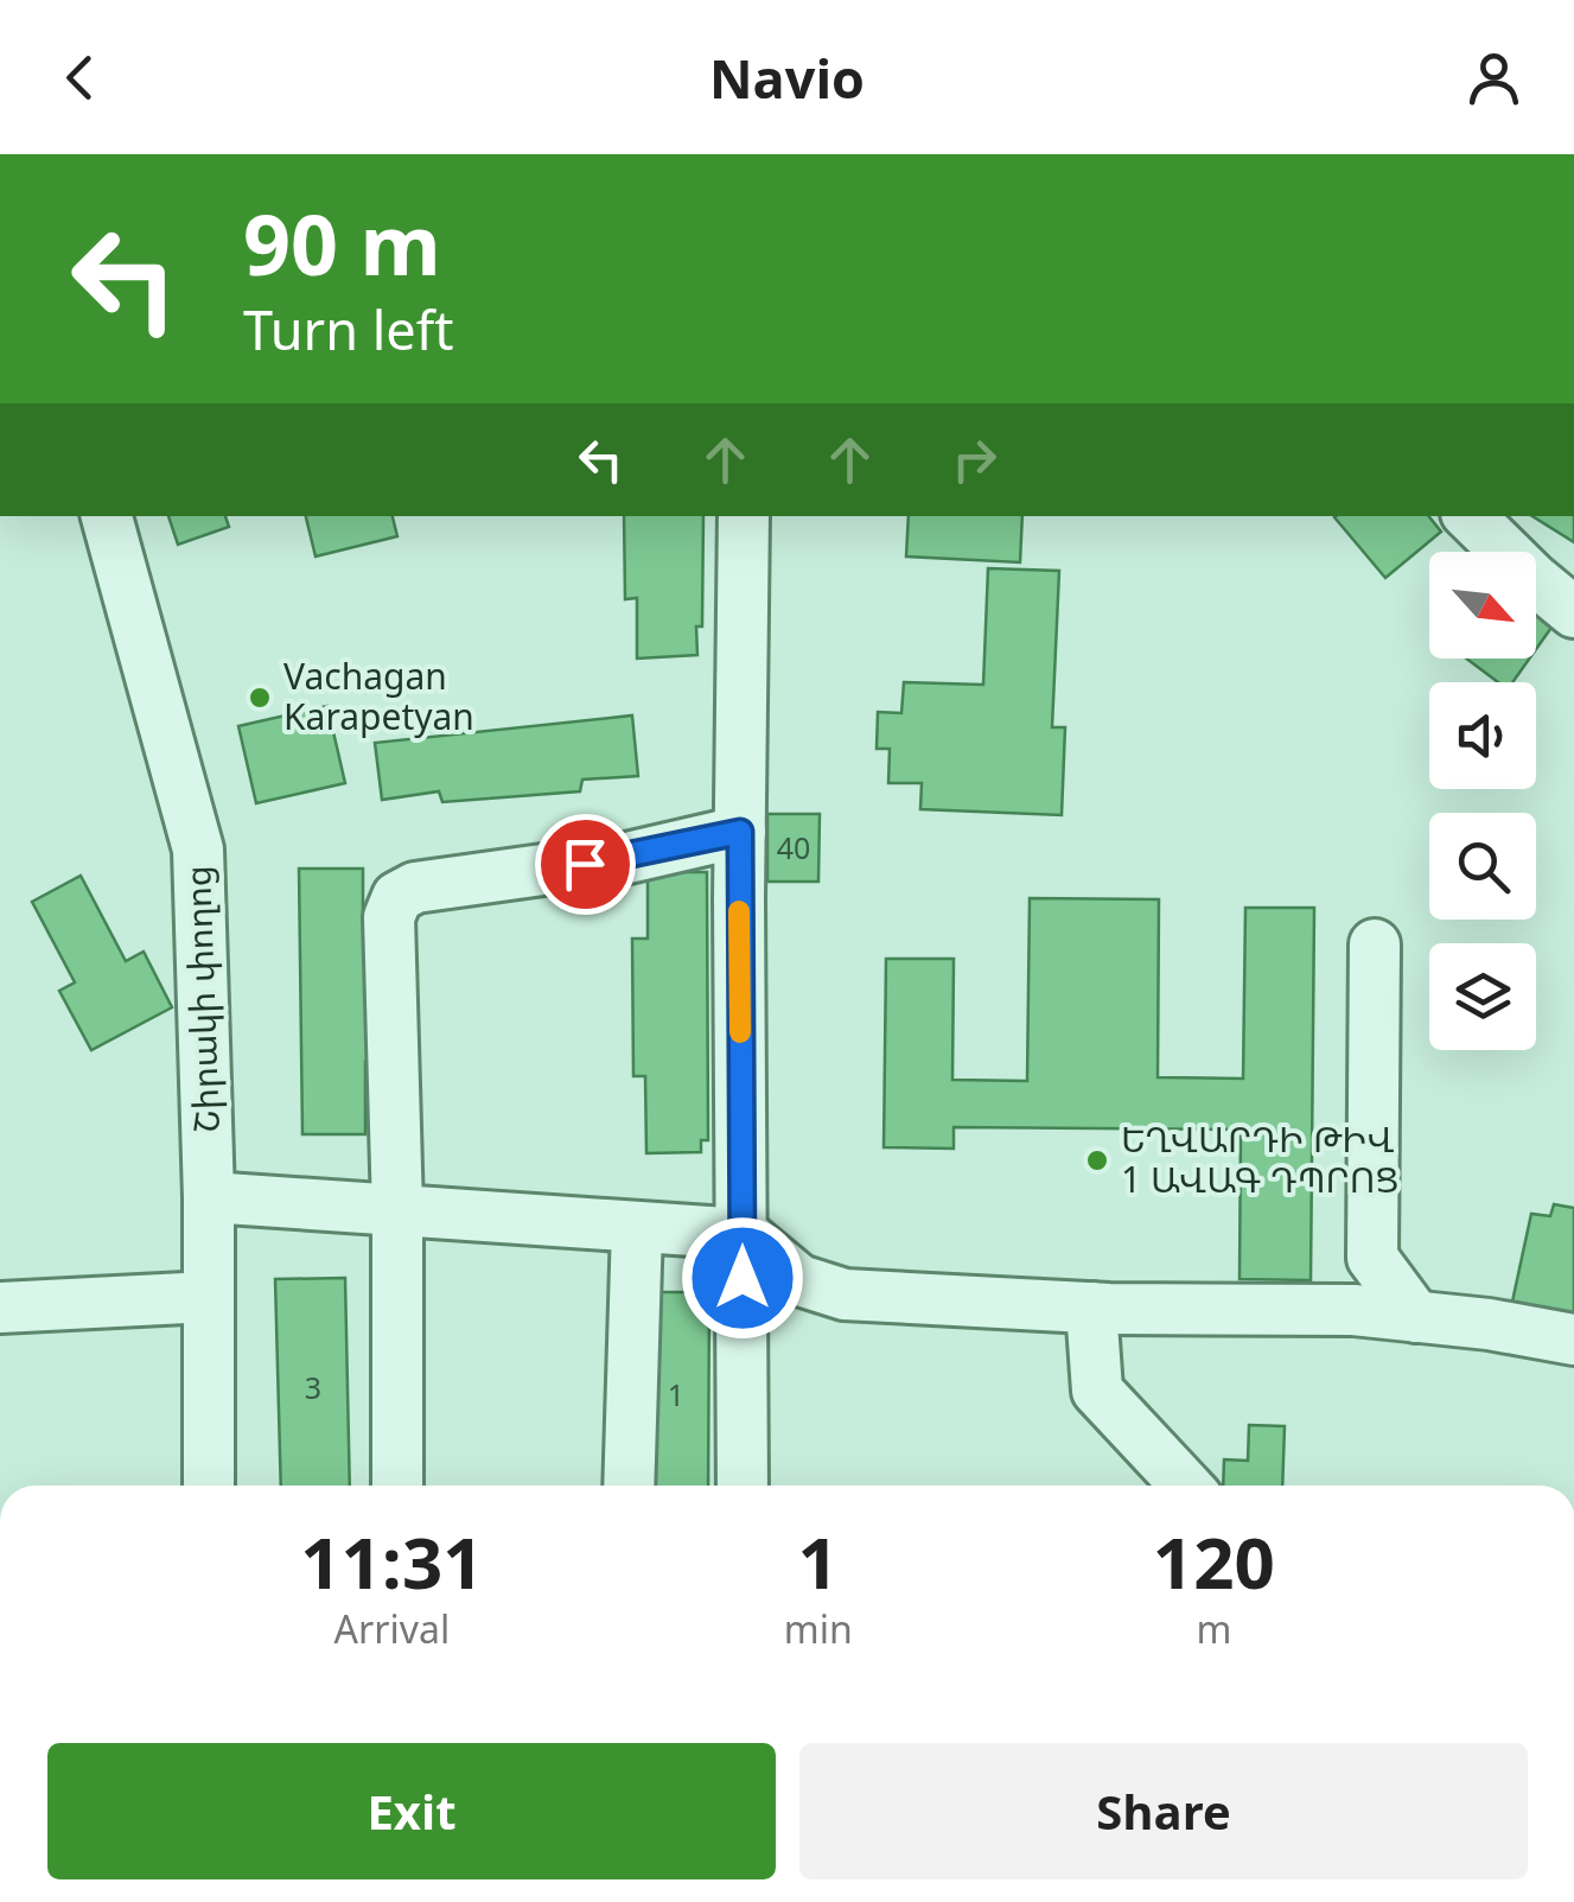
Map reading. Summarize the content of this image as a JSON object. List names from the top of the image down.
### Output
{
  "streets": {
    "street": ["Շիրակի փողոց"]
  },
  "places": ["Vachagan Karapetyan", "ԵՂՎԱՐԴԻ ԹԻՎ 1 ԱՎԱԳ ԴՊՐՈՑ"],
  "house_numbers": ["40", "3", "1"],
  "north": "bottom right",
  "page": {
    "header": "Navio",
    "turn": ["90 m", "Turn left"],
    "eta": [
      "11:31",
      "Arrival",
      "1",
      "min",
      "120",
      "m"
    ],
    "buttons": ["Exit", "Share"]
  }
}
